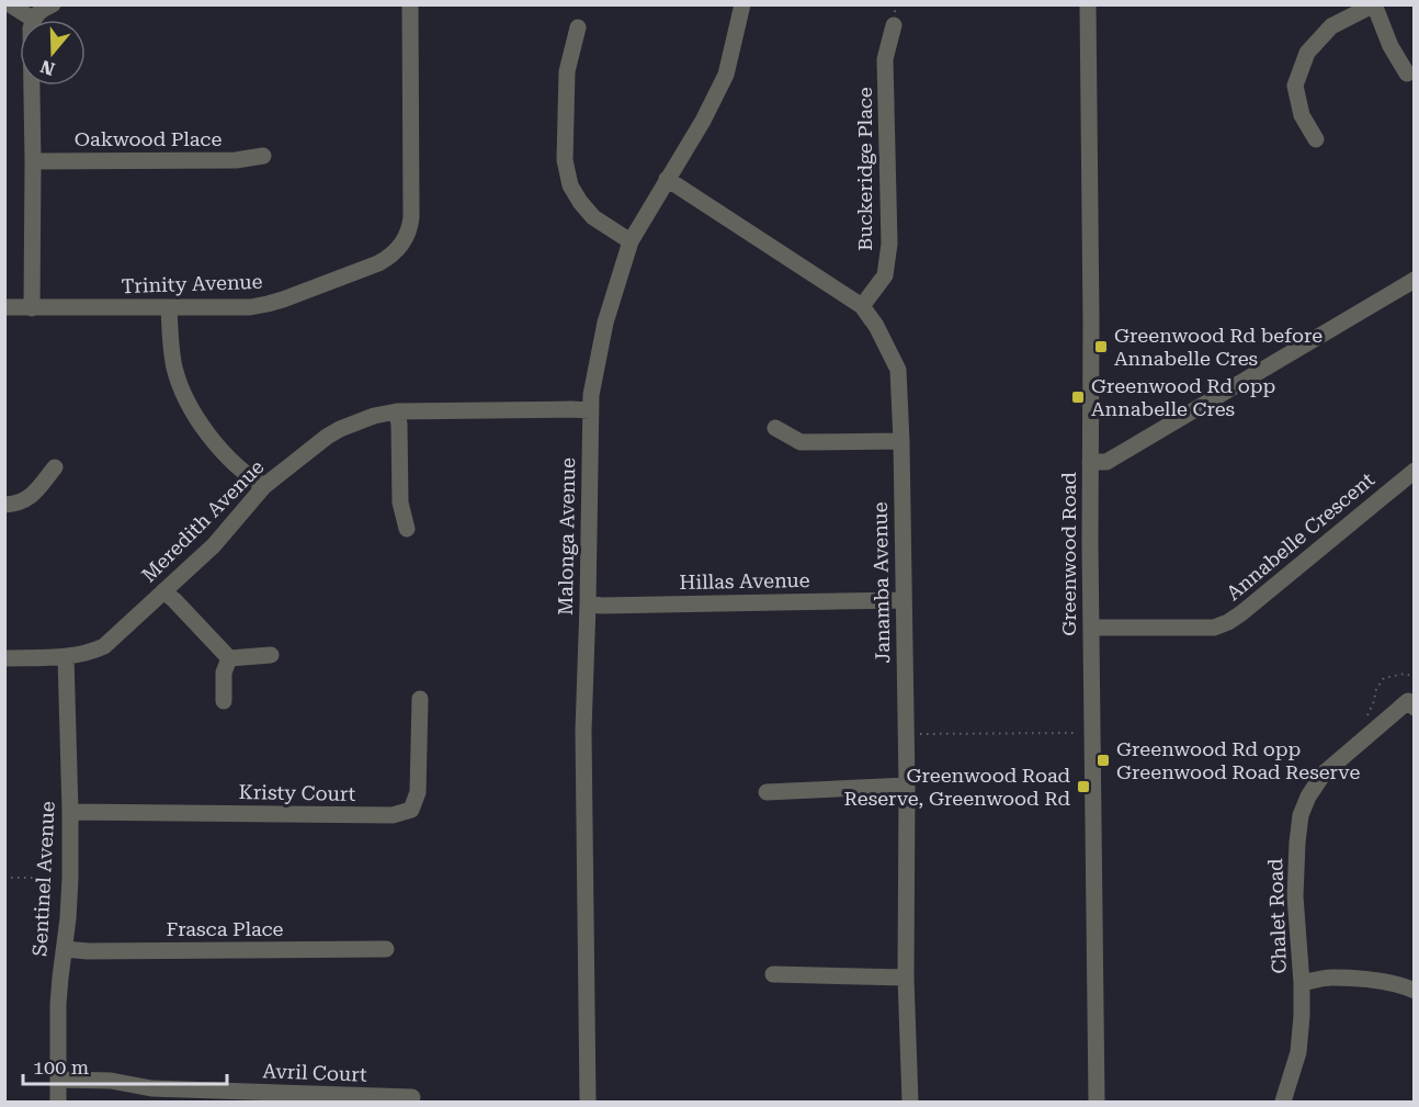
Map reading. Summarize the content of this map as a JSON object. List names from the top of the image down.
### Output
{
  "streets": {
    "street": [
      "Oakwood Place",
      "Buckeridge Place",
      "Trinity Avenue",
      "Meredith Avenue",
      "Malonga Avenue",
      "Annabelle Crescent",
      "Greenwood Road",
      "Hillas Avenue",
      "Janamba Avenue",
      "Kristy Court",
      "Sentinel Avenue",
      "Chalet Road",
      "Frasca Place",
      "Avril Court"
    ]
  },
  "crossings": [
    ["Buckeridge Place", "Janamba Avenue"],
    ["Meredith Avenue", "Malonga Avenue"],
    ["Meredith Avenue", "Sentinel Avenue"],
    ["Malonga Avenue", "Hillas Avenue"],
    ["Malonga Avenue", "Janamba Avenue"],
    ["Annabelle Crescent", "Greenwood Road"],
    ["Hillas Avenue", "Janamba Avenue"],
    ["Kristy Court", "Sentinel Avenue"],
    ["Sentinel Avenue", "Frasca Place"],
    ["Sentinel Avenue", "Avril Court"]
  ],
  "places": {
    "transit": [
      "Greenwood Rd before Annabelle Cres",
      "Greenwood Rd opp Annabelle Cres",
      "Greenwood Rd opp Greenwood Road Reserve",
      "Greenwood Road Reserve, Greenwood Rd"
    ]
  },
  "scale_bar": "100 m",
  "north": "bottom"
}
